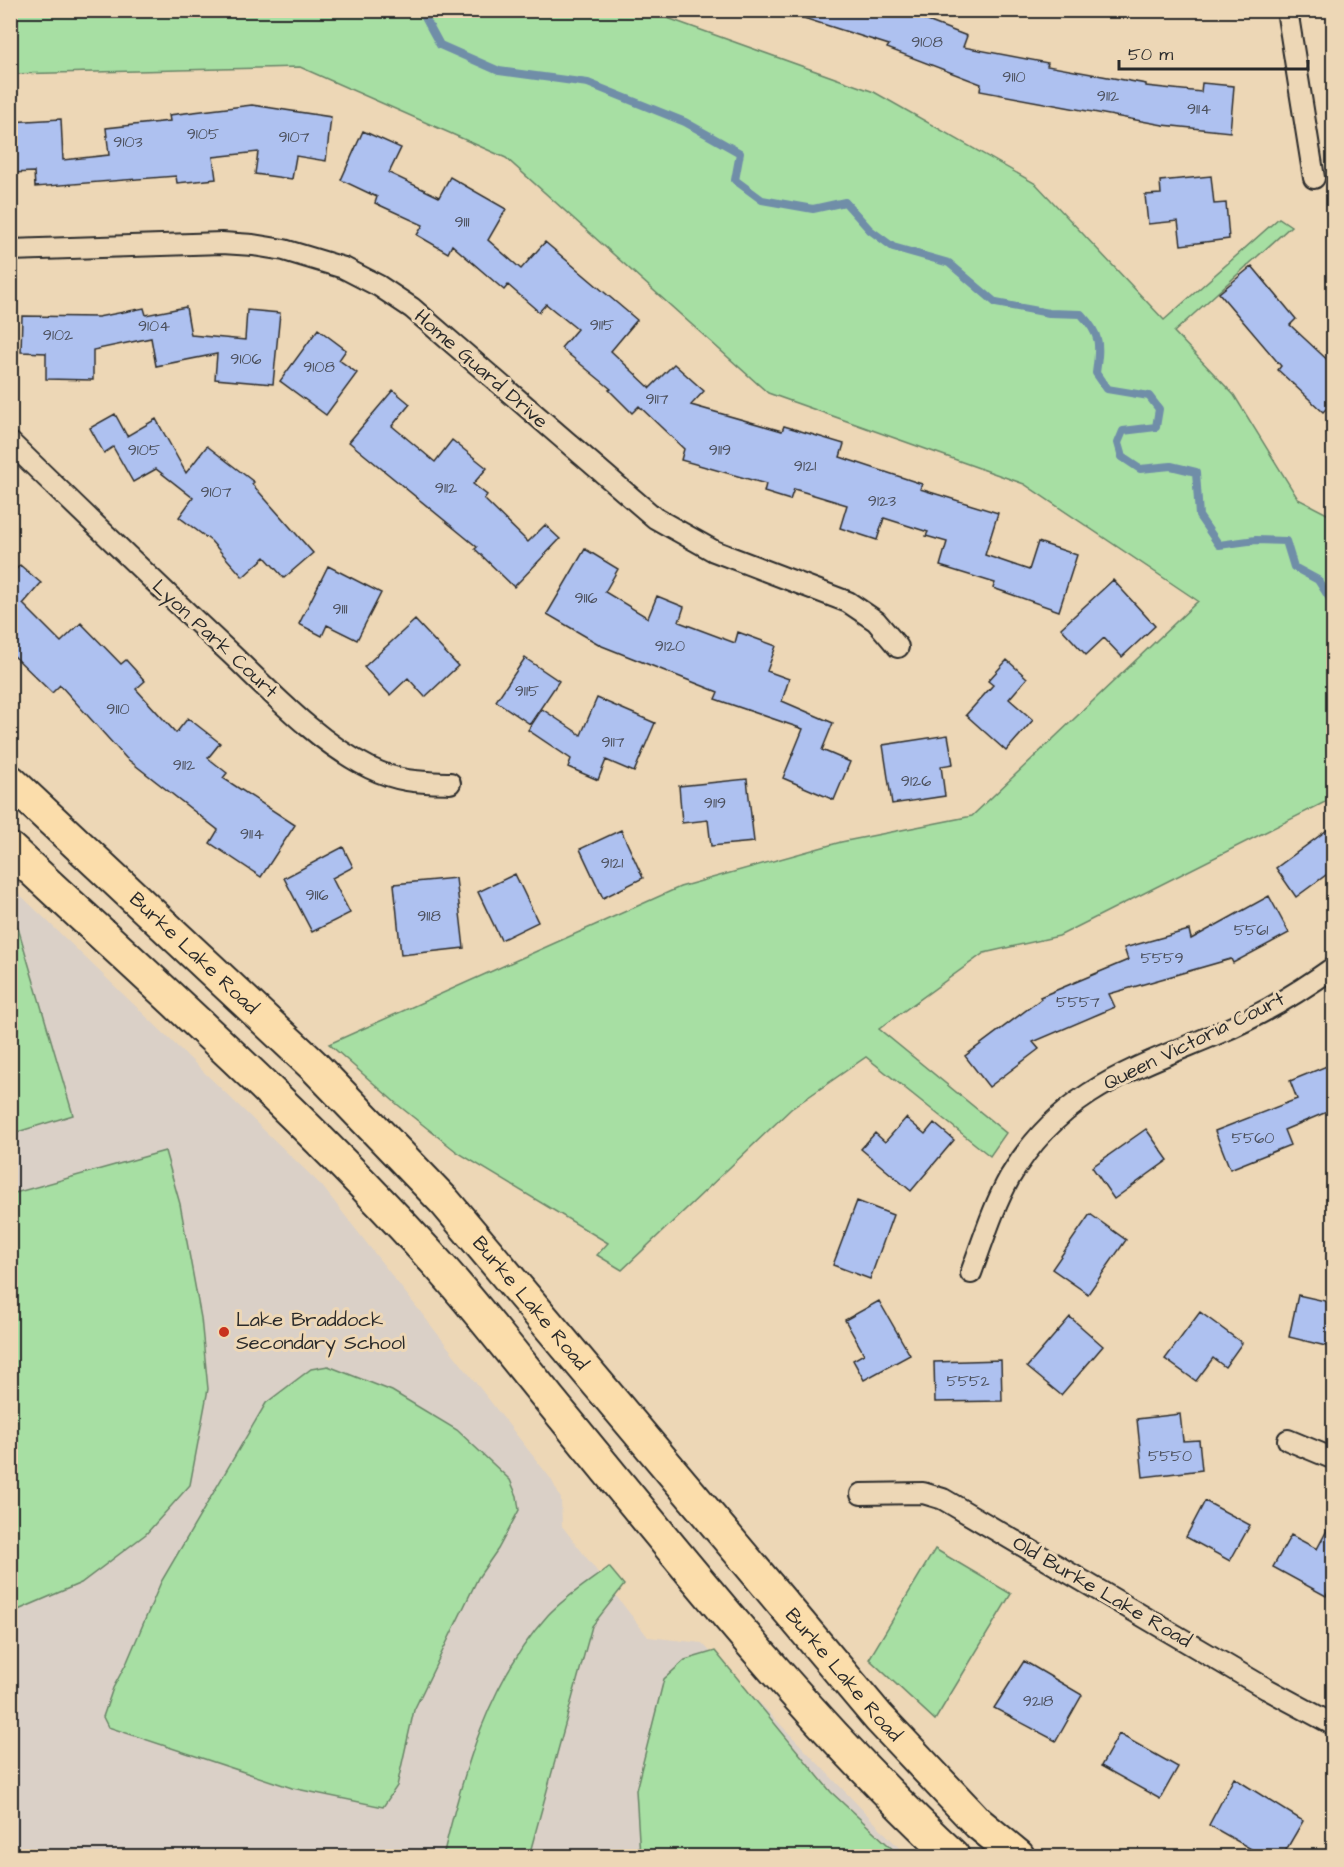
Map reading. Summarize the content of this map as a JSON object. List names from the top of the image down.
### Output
{
  "streets": {
    "main road": ["Burke Lake Road"],
    "street": [
      "Home Guard Drive",
      "Lyon Park Court",
      "Queen Victoria Court",
      "Old Burke Lake Road"
    ]
  },
  "places": ["Lake Braddock Secondary School"],
  "house_numbers": [
    "9108",
    "9110",
    "9112",
    "9114",
    "9105",
    "9107",
    "9103",
    "9111",
    "9115",
    "9104",
    "9102",
    "9106",
    "9108",
    "9117",
    "9105",
    "9119",
    "9121",
    "9112",
    "9107",
    "9123",
    "9116",
    "9111",
    "9120",
    "9115",
    "9110",
    "9117",
    "9112",
    "9126",
    "9119",
    "9114",
    "9121",
    "9116",
    "9118",
    "5561",
    "5559",
    "5557",
    "5560",
    "5552",
    "5550",
    "9218"
  ],
  "scale_bar": "50 m"
}
